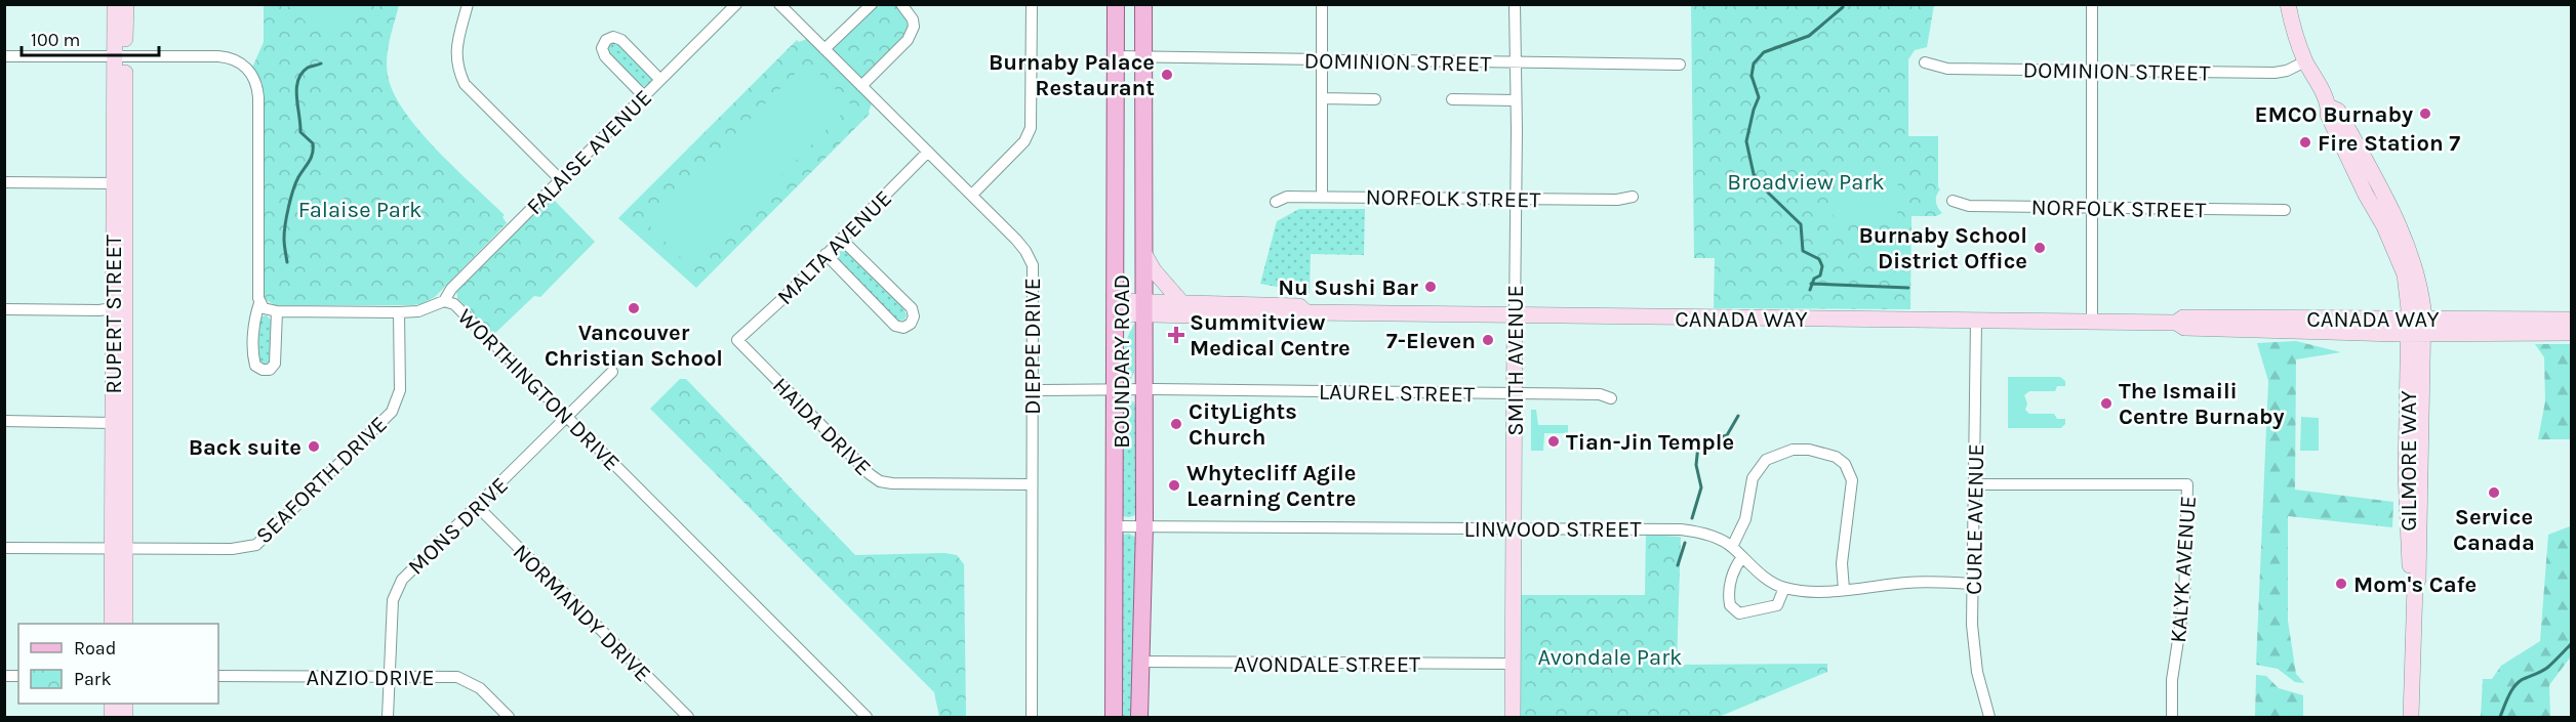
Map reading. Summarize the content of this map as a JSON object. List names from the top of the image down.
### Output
{
  "streets": {
    "main road": [
      "RUPERT STREET",
      "CANADA WAY",
      "SMITH AVENUE",
      "BOUNDARY ROAD",
      "GILMORE WAY"
    ],
    "street": [
      "DOMINION STREET",
      "FALAISE AVENUE",
      "NORFOLK STREET",
      "MALTA AVENUE",
      "DIEPPE DRIVE",
      "WORTHINGTON DRIVE",
      "LAUREL STREET",
      "HAIDA DRIVE",
      "SEAFORTH DRIVE",
      "CURLE AVENUE",
      "MONS DRIVE",
      "LINWOOD STREET",
      "KALYK AVENUE",
      "NORMANDY DRIVE",
      "AVONDALE STREET",
      "ANZIO DRIVE"
    ]
  },
  "crossings": [
    ["DOMINION STREET", "SMITH AVENUE"],
    ["DOMINION STREET", "BOUNDARY ROAD"],
    ["DOMINION STREET", "GILMORE WAY"],
    ["FALAISE AVENUE", "WORTHINGTON DRIVE"],
    ["NORFOLK STREET", "SMITH AVENUE"],
    ["MALTA AVENUE", "DIEPPE DRIVE"],
    ["MALTA AVENUE", "HAIDA DRIVE"],
    ["RUPERT STREET", "SEAFORTH DRIVE"],
    ["CANADA WAY", "SMITH AVENUE"],
    ["CANADA WAY", "BOUNDARY ROAD"],
    ["CANADA WAY", "GILMORE WAY"],
    ["CANADA WAY", "CURLE AVENUE"],
    ["DIEPPE DRIVE", "LAUREL STREET"],
    ["DIEPPE DRIVE", "HAIDA DRIVE"],
    ["SMITH AVENUE", "LAUREL STREET"],
    ["SMITH AVENUE", "LINWOOD STREET"],
    ["SMITH AVENUE", "AVONDALE STREET"],
    ["BOUNDARY ROAD", "LAUREL STREET"],
    ["BOUNDARY ROAD", "LINWOOD STREET"],
    ["BOUNDARY ROAD", "AVONDALE STREET"],
    ["WORTHINGTON DRIVE", "SEAFORTH DRIVE"],
    ["WORTHINGTON DRIVE", "MONS DRIVE"],
    ["CURLE AVENUE", "LINWOOD STREET"],
    ["CURLE AVENUE", "KALYK AVENUE"],
    ["MONS DRIVE", "NORMANDY DRIVE"],
    ["MONS DRIVE", "ANZIO DRIVE"]
  ],
  "parks": ["Broadview Park", "Falaise Park", "Avondale Park"],
  "places": {
    "other": [
      "Burnaby Palace Restaurant",
      "EMCO Burnaby",
      "Fire Station 7",
      "Burnaby School District Office",
      "Nu Sushi Bar",
      "Vancouver Christian School",
      "7-Eleven",
      "The Ismaili Centre Burnaby",
      "CityLights Church",
      "Tian-Jin Temple",
      "Back suite",
      "Whytecliff Agile Learning Centre",
      "Service Canada",
      "Mom's Cafe"
    ],
    "health": ["Summitview Medical Centre"]
  },
  "legend": ["Road", "Park"],
  "scale_bar": "100 m"
}
